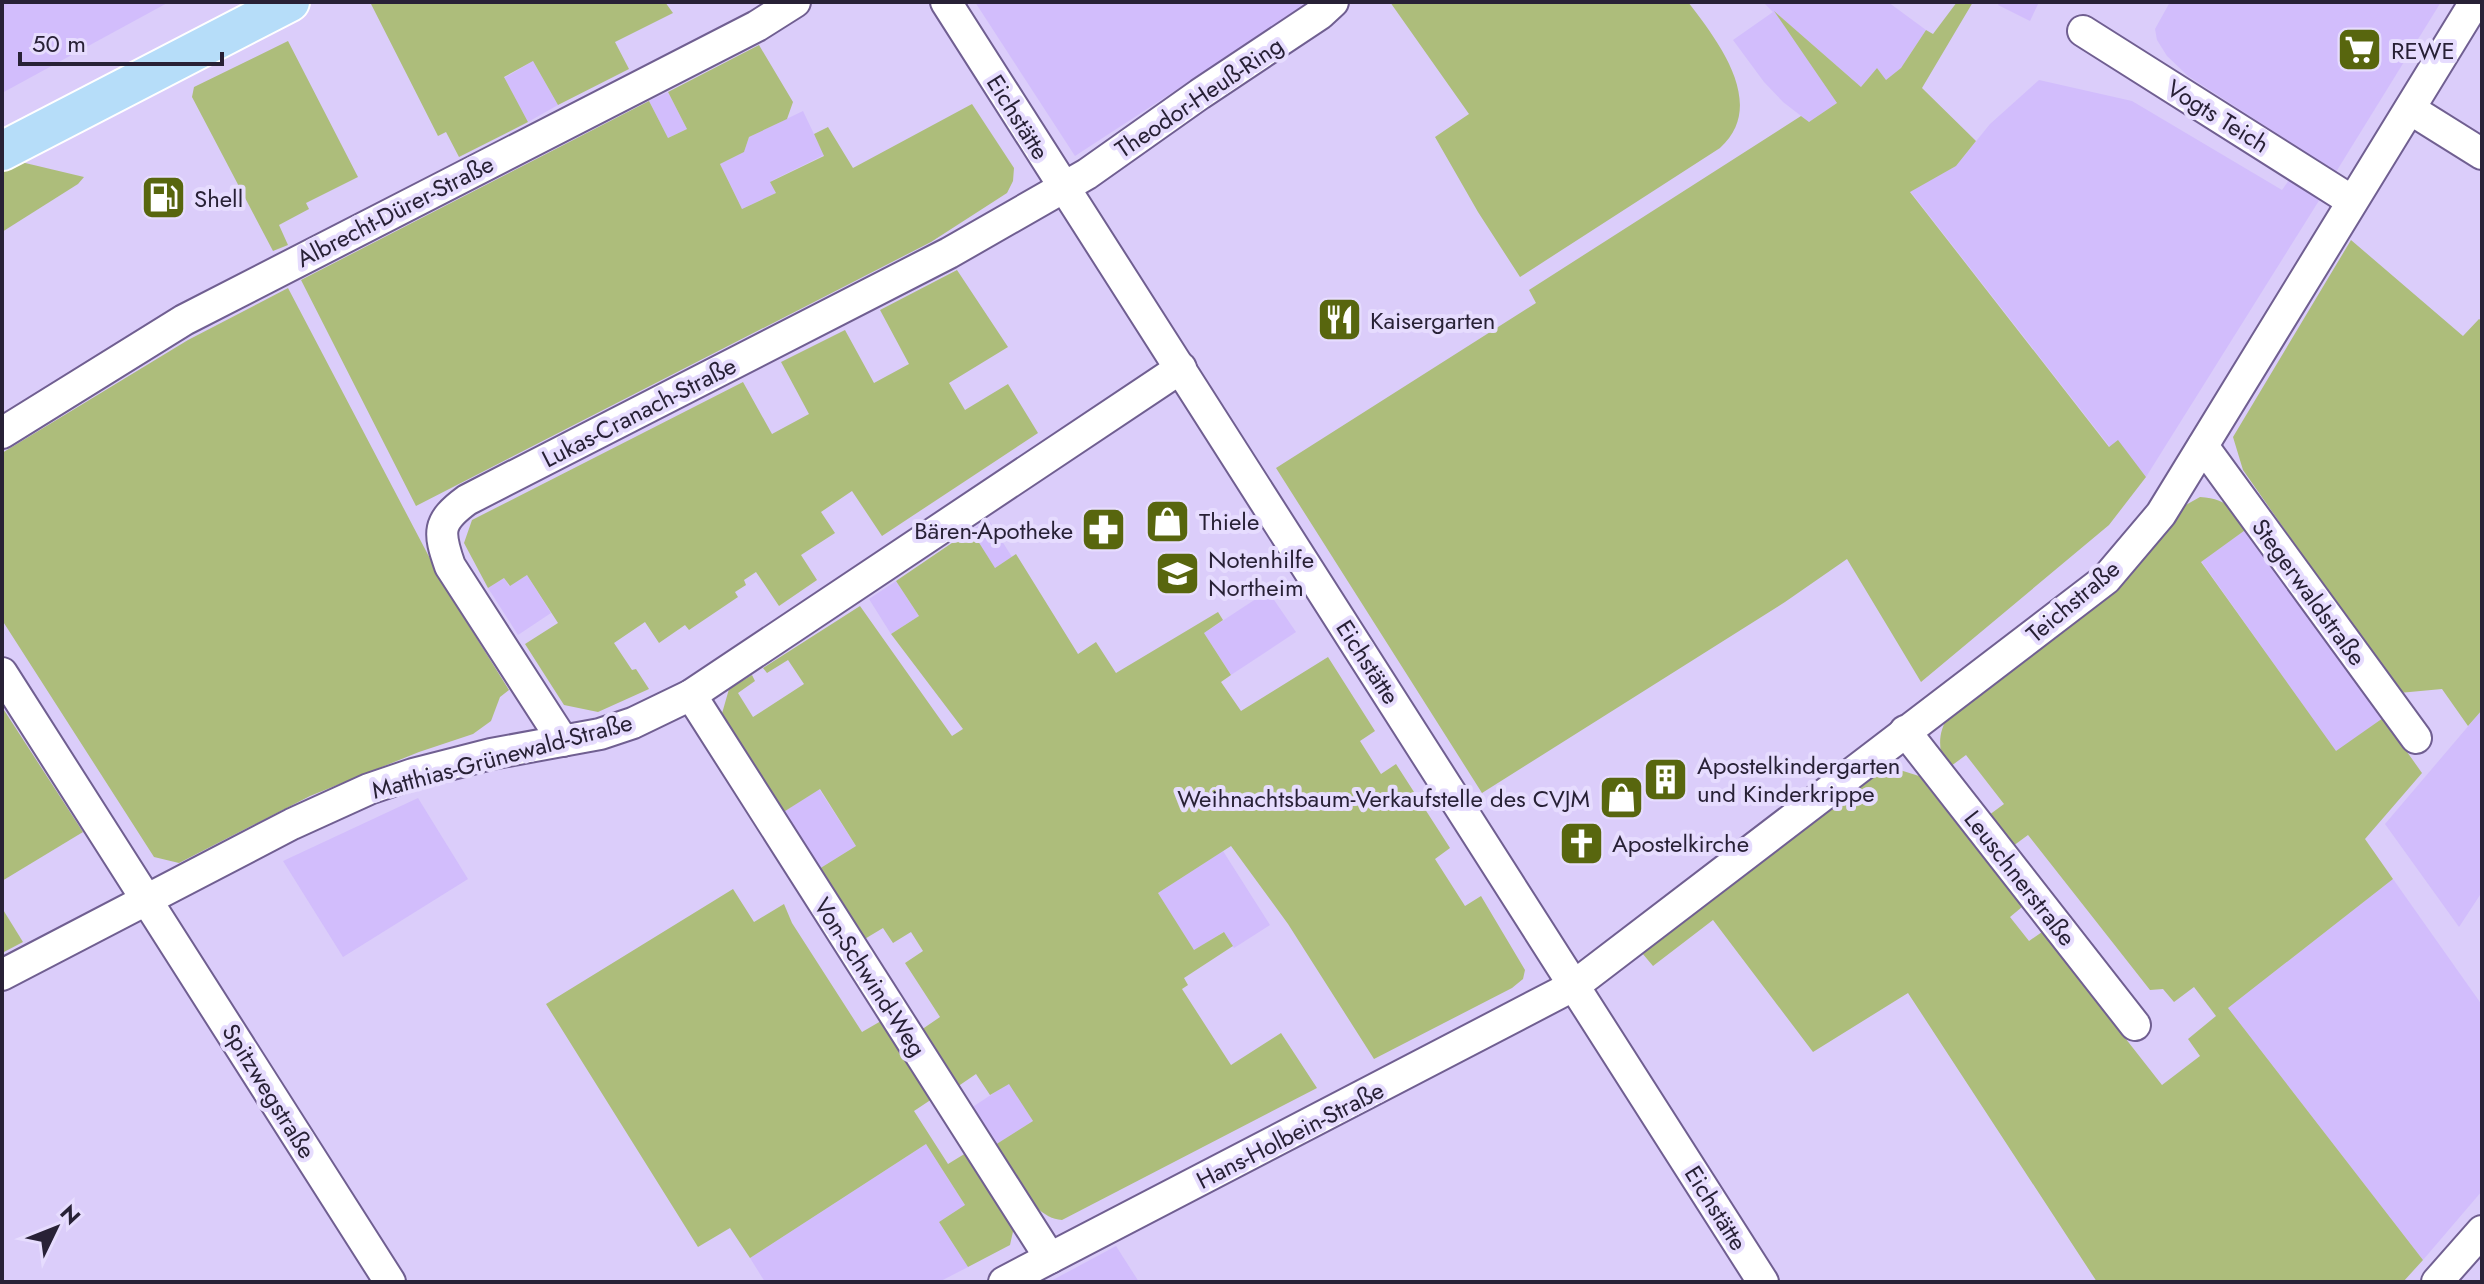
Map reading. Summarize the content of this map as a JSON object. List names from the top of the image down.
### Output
{
  "streets": {
    "street": [
      "Theodor-Heuß-Ring",
      "Vogts Teich",
      "Eichstätte",
      "Albrecht-Dürer-Straße",
      "Lukas-Cranach-Straße",
      "Stegerwaldstraße",
      "Teichstraße",
      "Matthias-Grünewald-Straße",
      "Leuschnerstraße",
      "Von-Schwind-Weg",
      "Spitzwegstraße",
      "Hans-Holbein-Straße"
    ]
  },
  "crossings": [
    ["Theodor-Heuß-Ring", "Eichstätte"],
    ["Theodor-Heuß-Ring", "Lukas-Cranach-Straße"],
    ["Vogts Teich", "Teichstraße"],
    ["Eichstätte", "Lukas-Cranach-Straße"],
    ["Eichstätte", "Teichstraße"],
    ["Eichstätte", "Matthias-Grünewald-Straße"],
    ["Eichstätte", "Hans-Holbein-Straße"],
    ["Lukas-Cranach-Straße", "Matthias-Grünewald-Straße"],
    ["Stegerwaldstraße", "Teichstraße"],
    ["Teichstraße", "Leuschnerstraße"],
    ["Teichstraße", "Hans-Holbein-Straße"],
    ["Matthias-Grünewald-Straße", "Von-Schwind-Weg"],
    ["Matthias-Grünewald-Straße", "Spitzwegstraße"],
    ["Von-Schwind-Weg", "Hans-Holbein-Straße"]
  ],
  "places": {
    "supermarket": ["REWE"],
    "fuel station": ["Shell"],
    "restaurant": ["Kaisergarten"],
    "shop": ["Thiele", "Weihnachtsbaum-Verkaufstelle des CVJM"],
    "pharmacy": ["Bären-Apotheke"],
    "school or university": ["Notenhilfe Northeim"],
    "building": ["Apostelkindergarten und Kinderkrippe"],
    "church": ["Apostelkirche"]
  },
  "scale_bar": "50 m",
  "north": "top right"
}
